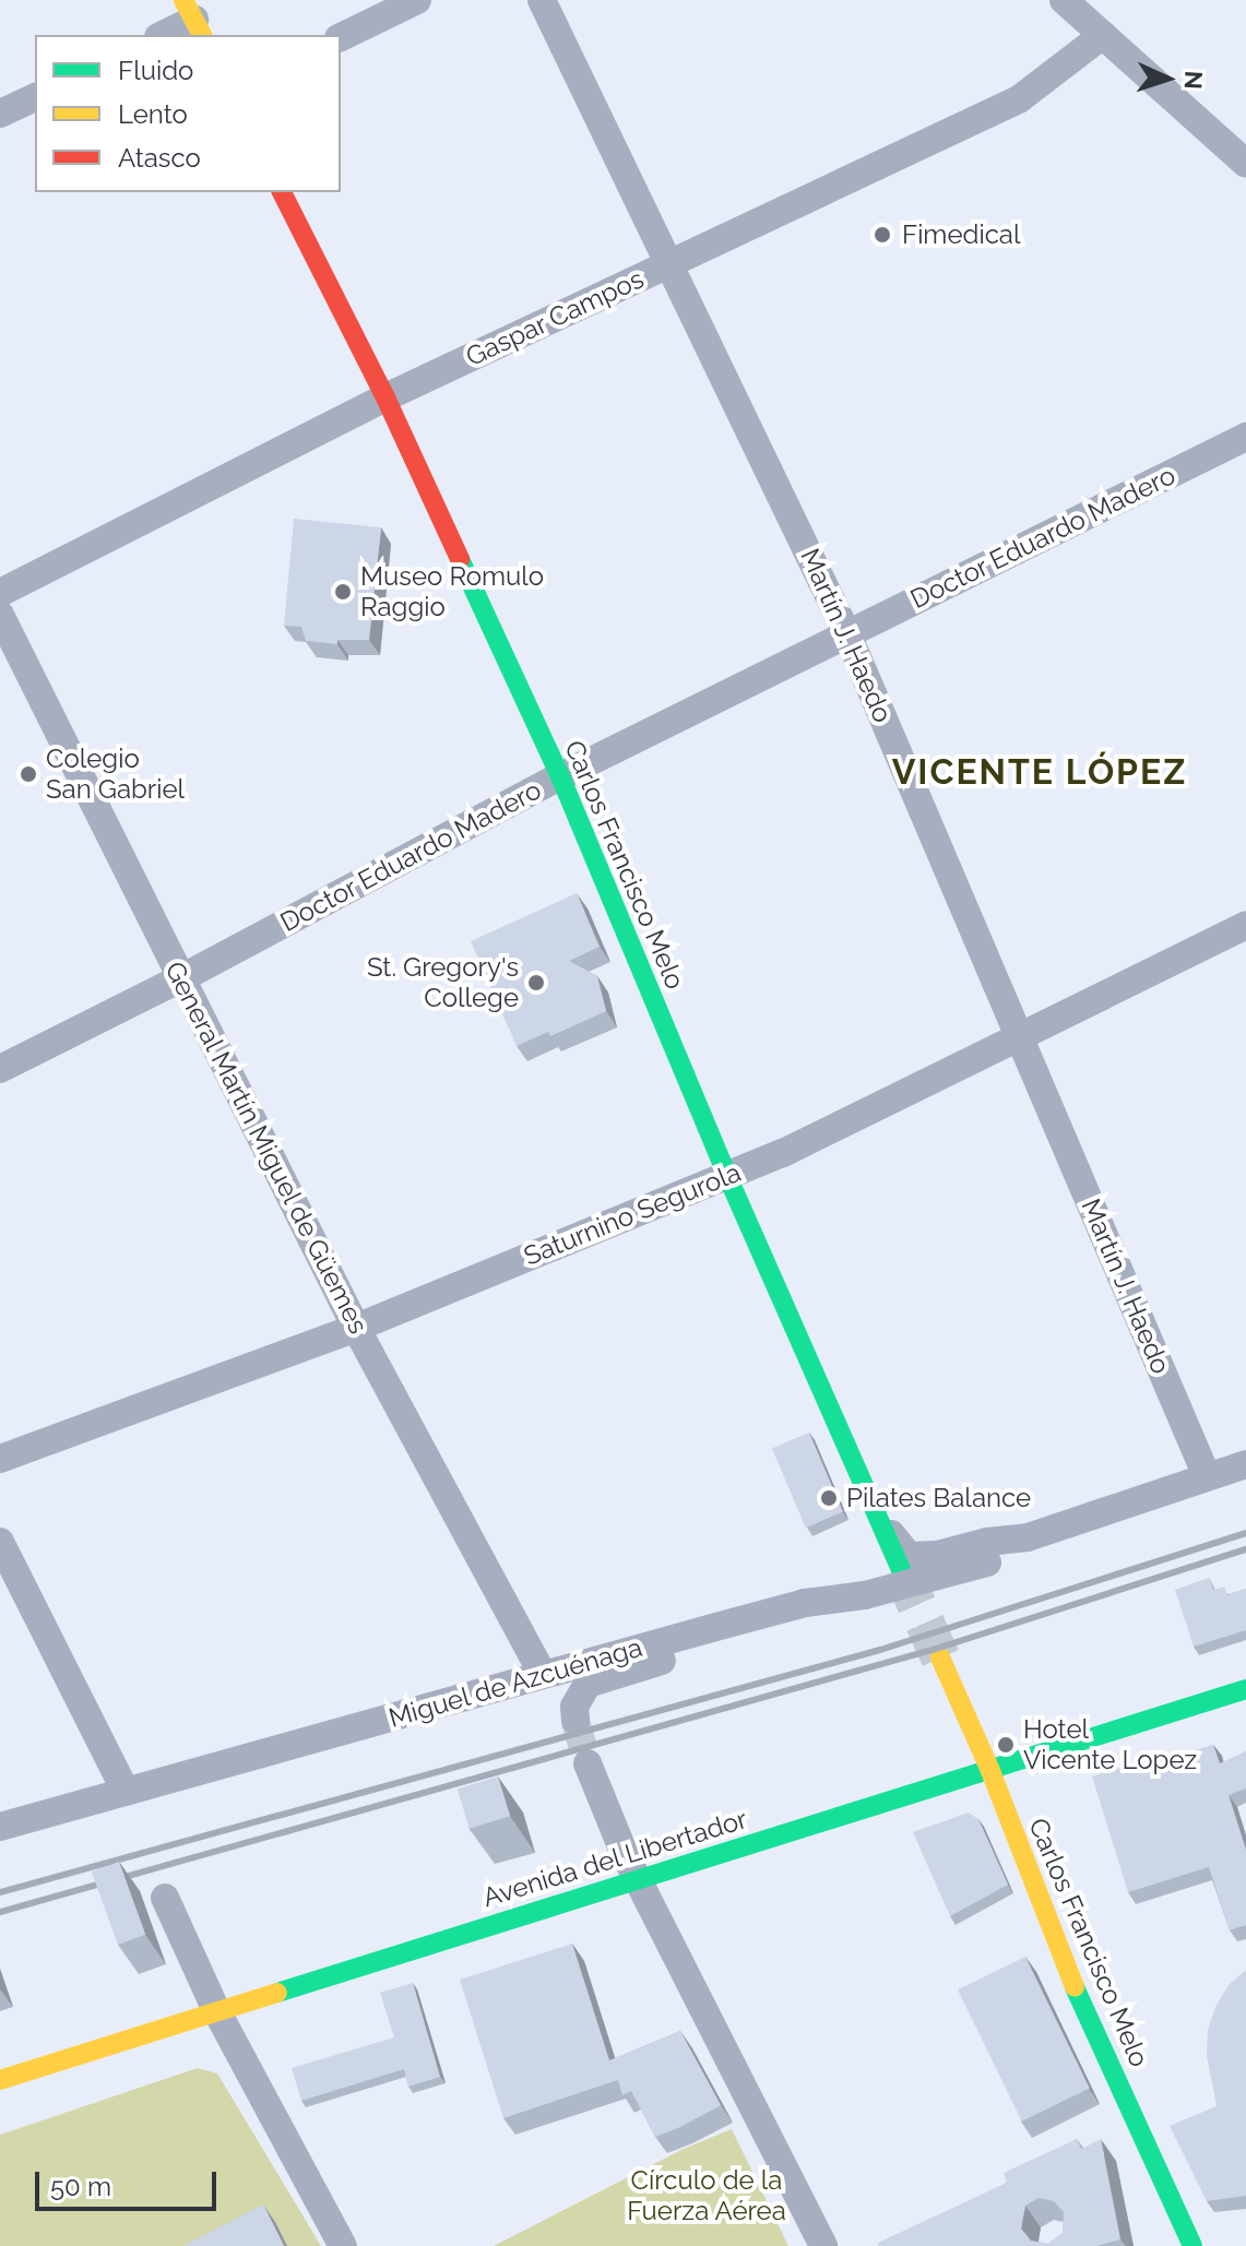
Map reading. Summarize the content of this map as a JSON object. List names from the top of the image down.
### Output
{
  "streets": {
    "street": [
      "Gaspar Campos",
      "Doctor Eduardo Madero",
      "Martín J. Haedo",
      "Carlos Francisco Melo",
      "General Martín Miguel de Güemes",
      "Saturnino Segurola",
      "Miguel de Azcuénaga",
      "Avenida del Libertador"
    ]
  },
  "crossings": [
    ["Gaspar Campos", "Martín J. Haedo"],
    ["Gaspar Campos", "Carlos Francisco Melo"],
    ["Doctor Eduardo Madero", "Martín J. Haedo"],
    ["Doctor Eduardo Madero", "Carlos Francisco Melo"],
    ["Doctor Eduardo Madero", "General Martín Miguel de Güemes"],
    ["Martín J. Haedo", "Saturnino Segurola"],
    ["Martín J. Haedo", "Miguel de Azcuénaga"],
    ["Carlos Francisco Melo", "Saturnino Segurola"],
    ["Carlos Francisco Melo", "Miguel de Azcuénaga"],
    ["Carlos Francisco Melo", "Avenida del Libertador"],
    ["General Martín Miguel de Güemes", "Saturnino Segurola"],
    ["General Martín Miguel de Güemes", "Miguel de Azcuénaga"]
  ],
  "districts": ["VICENTE LÓPEZ"],
  "parks": ["Círculo de la Fuerza Aérea"],
  "places": [
    "Fimedical",
    "Museo Romulo Raggio",
    "Colegio San Gabriel",
    "St. Gregory's College",
    "Pilates Balance",
    "Hotel Vicente Lopez"
  ],
  "legend": ["Fluido", "Lento", "Atasco"],
  "scale_bar": "50 m",
  "north": "right"
}
